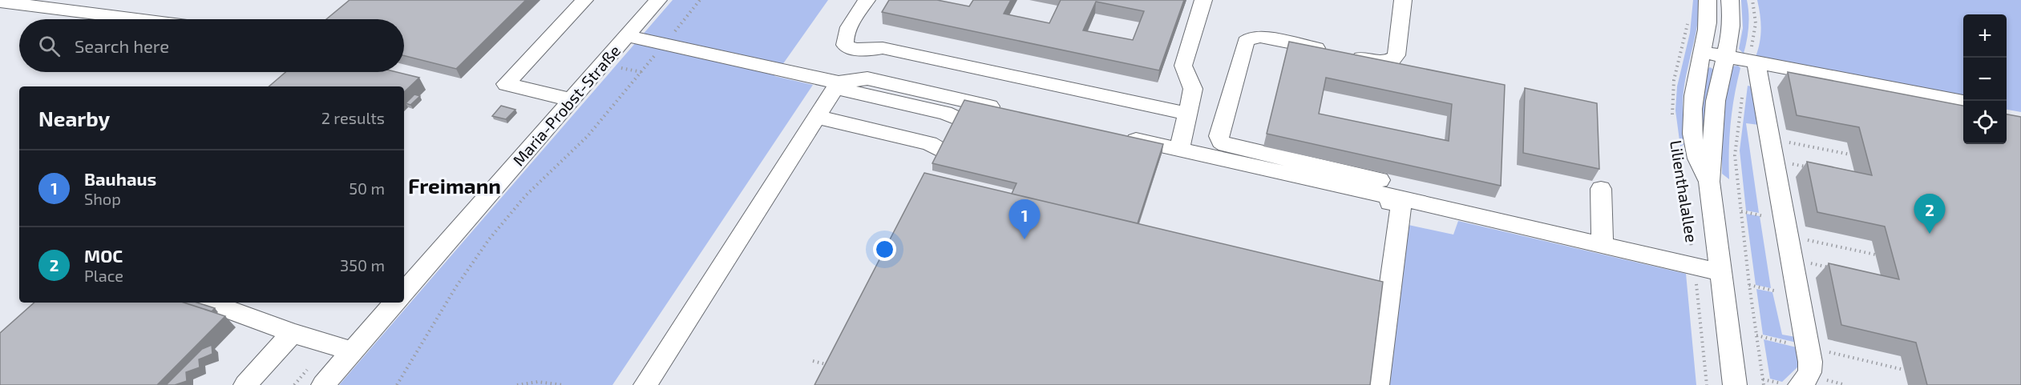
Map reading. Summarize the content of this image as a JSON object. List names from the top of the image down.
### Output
{
  "streets": {
    "street": ["Maria-Probst-Straße", "Lilienthalallee"]
  },
  "districts": ["Freimann"],
  "page": {
    "map_buttons": ["+", "−"],
    "search": "Search here",
    "heading": ["Nearby", "2 results"],
    "list": [
      {
        "mark": "1",
        "name": "Bauhaus",
        "note": "Shop",
        "value": "50 m"
      },
      {
        "mark": "2",
        "name": "MOC",
        "note": "Place",
        "value": "350 m"
      }
    ],
    "pins": ["2", "1"]
  }
}
